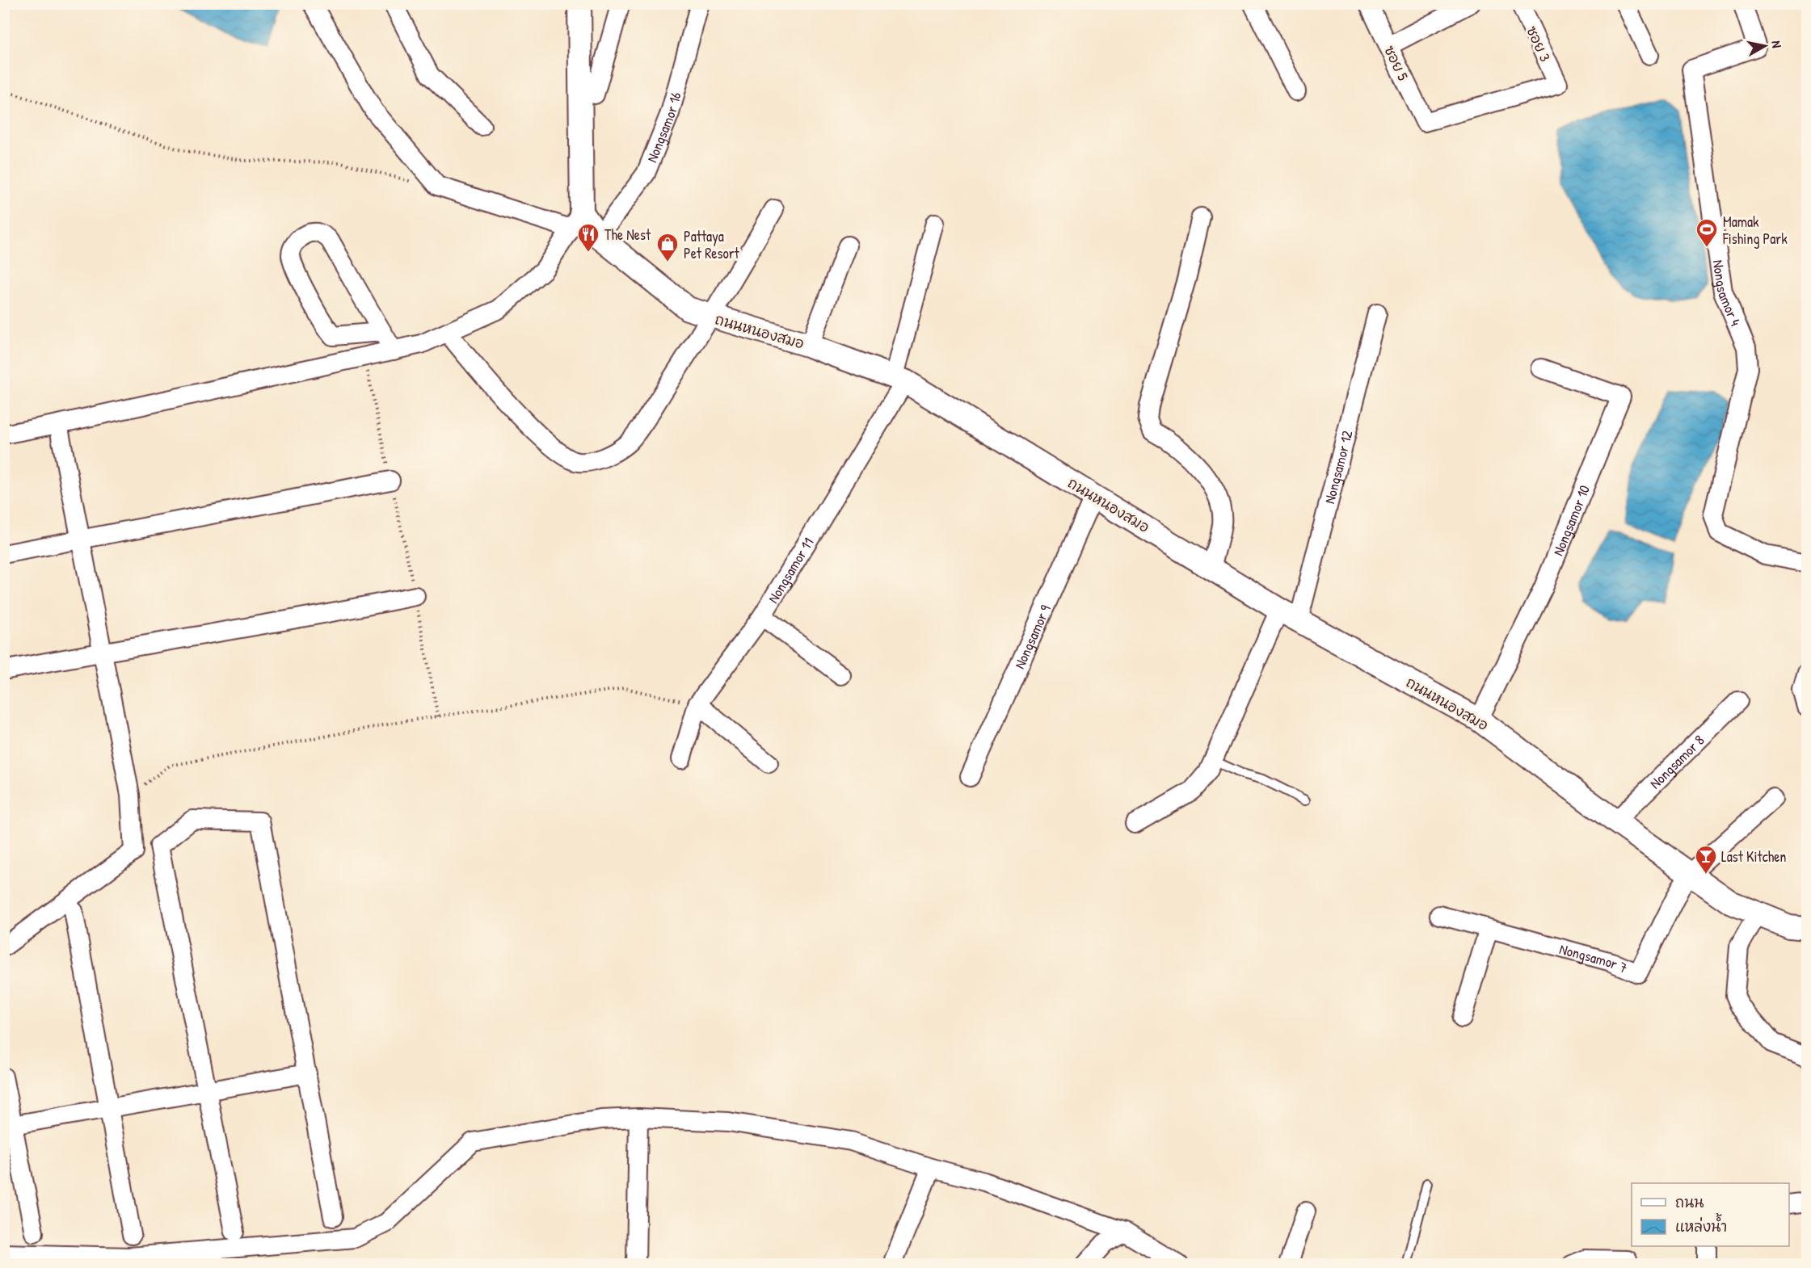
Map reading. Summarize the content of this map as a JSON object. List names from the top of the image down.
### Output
{
  "streets": {
    "street": [
      "ซอย 3",
      "ซอย 5",
      "Nongsamor 16",
      "Nongsamor 4",
      "ถนนหนองสมอ",
      "Nongsamor 12",
      "Nongsamor 10",
      "Nongsamor 11",
      "Nongsamor 9",
      "Nongsamor 8",
      "Nongsamor 7"
    ]
  },
  "crossings": [
    ["ซอย 3", "ซอย 5"],
    ["Nongsamor 16", "ถนนหนองสมอ"],
    ["ถนนหนองสมอ", "Nongsamor 12"],
    ["ถนนหนองสมอ", "Nongsamor 10"],
    ["ถนนหนองสมอ", "Nongsamor 11"],
    ["ถนนหนองสมอ", "Nongsamor 9"],
    ["ถนนหนองสมอ", "Nongsamor 8"],
    ["ถนนหนองสมอ", "Nongsamor 7"]
  ],
  "places": {
    "sports": ["Mamak Fishing Park"],
    "restaurant": ["The Nest"],
    "shop": ["Pattaya Pet Resort"],
    "bar": ["Last Kitchen"]
  },
  "legend": ["ถนน", "แหล่งน้ำ"],
  "north": "right"
}
